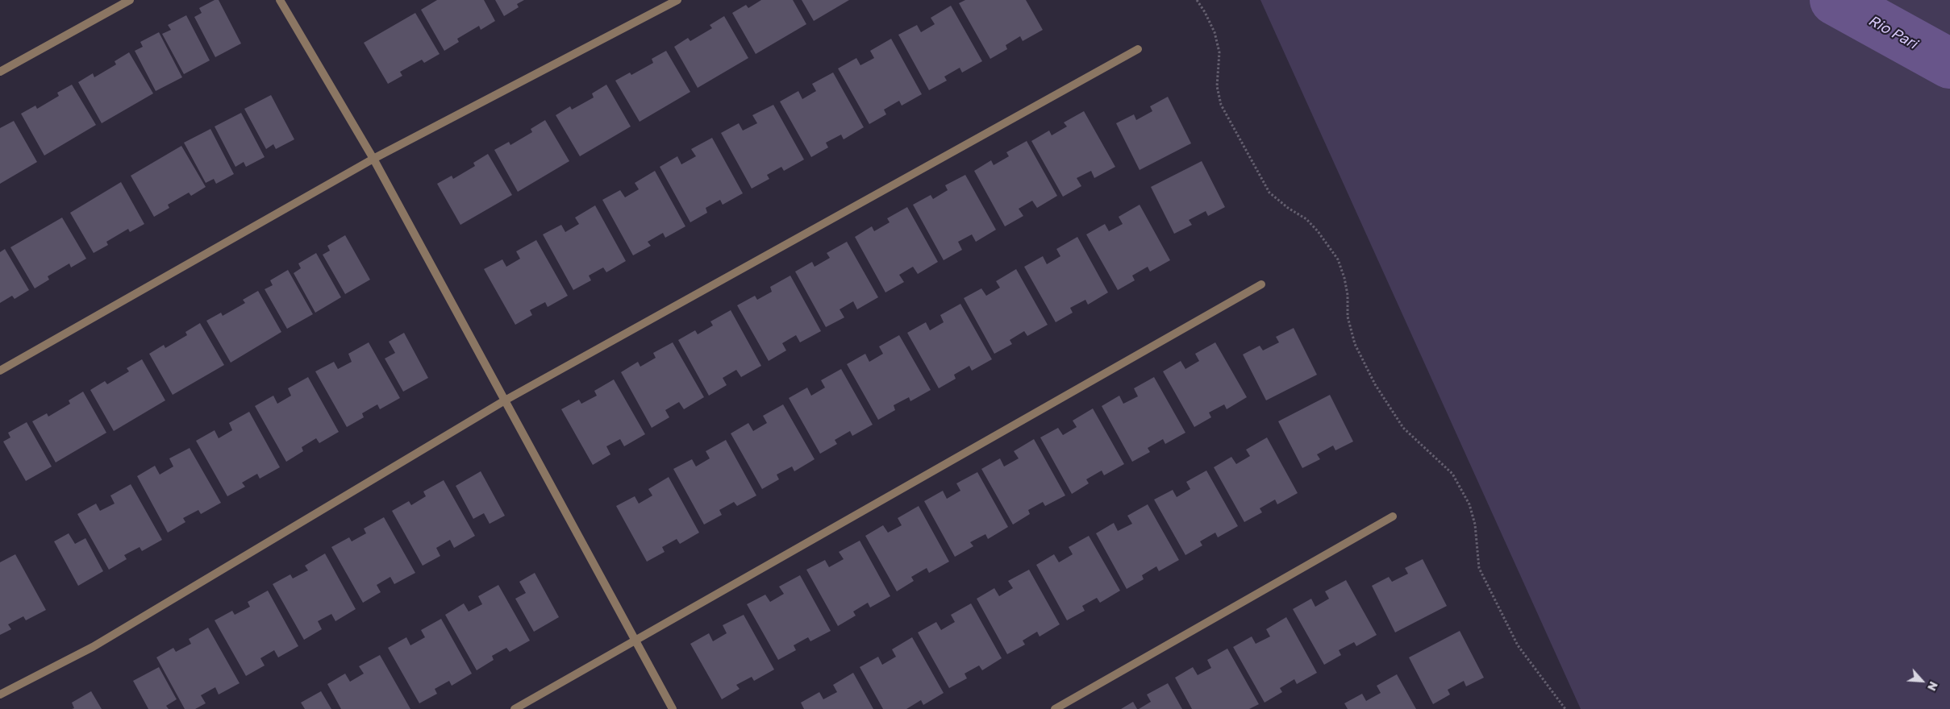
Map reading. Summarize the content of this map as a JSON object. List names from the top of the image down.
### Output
{
  "water": ["Rio Pari"],
  "north": "bottom right"
}
